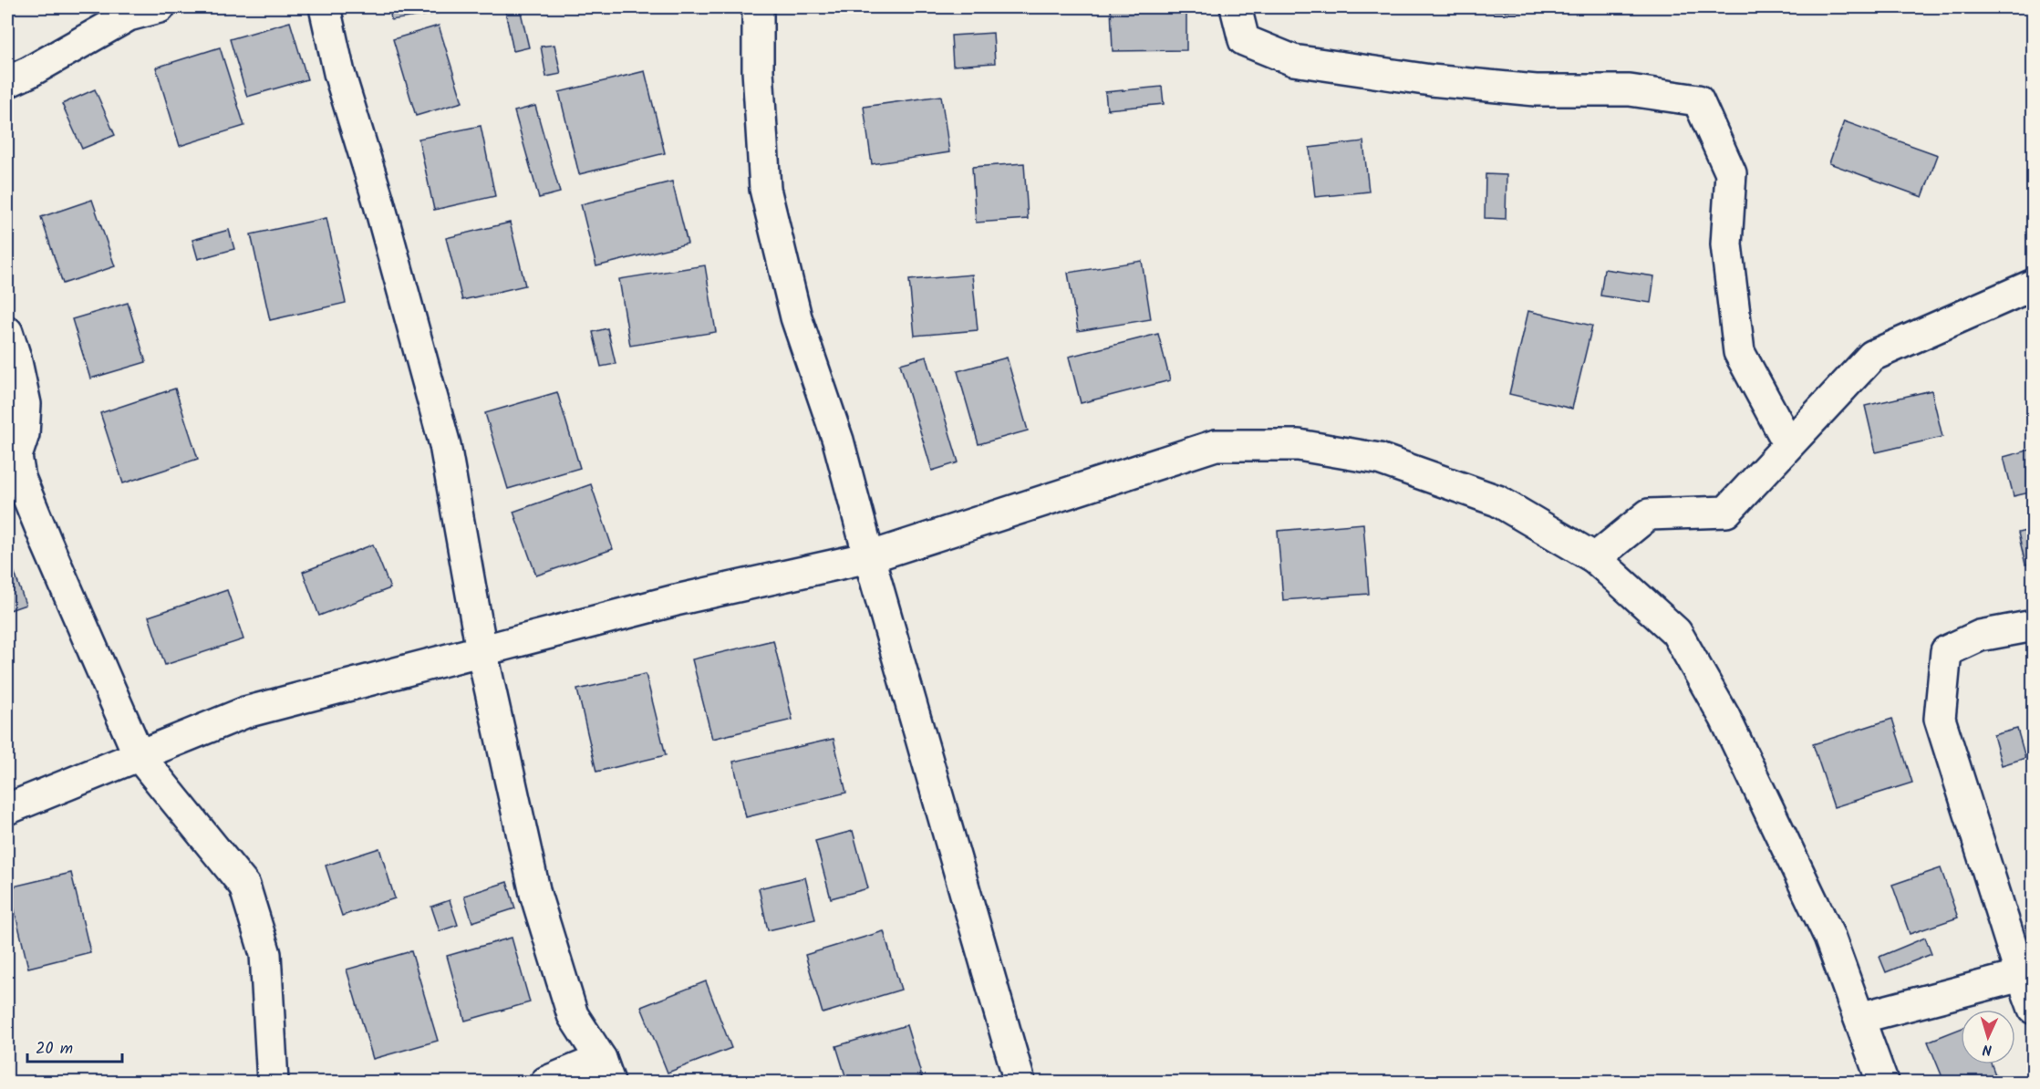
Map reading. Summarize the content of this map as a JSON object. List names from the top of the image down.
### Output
{
  "scale_bar": "20 m",
  "north": "bottom"
}
